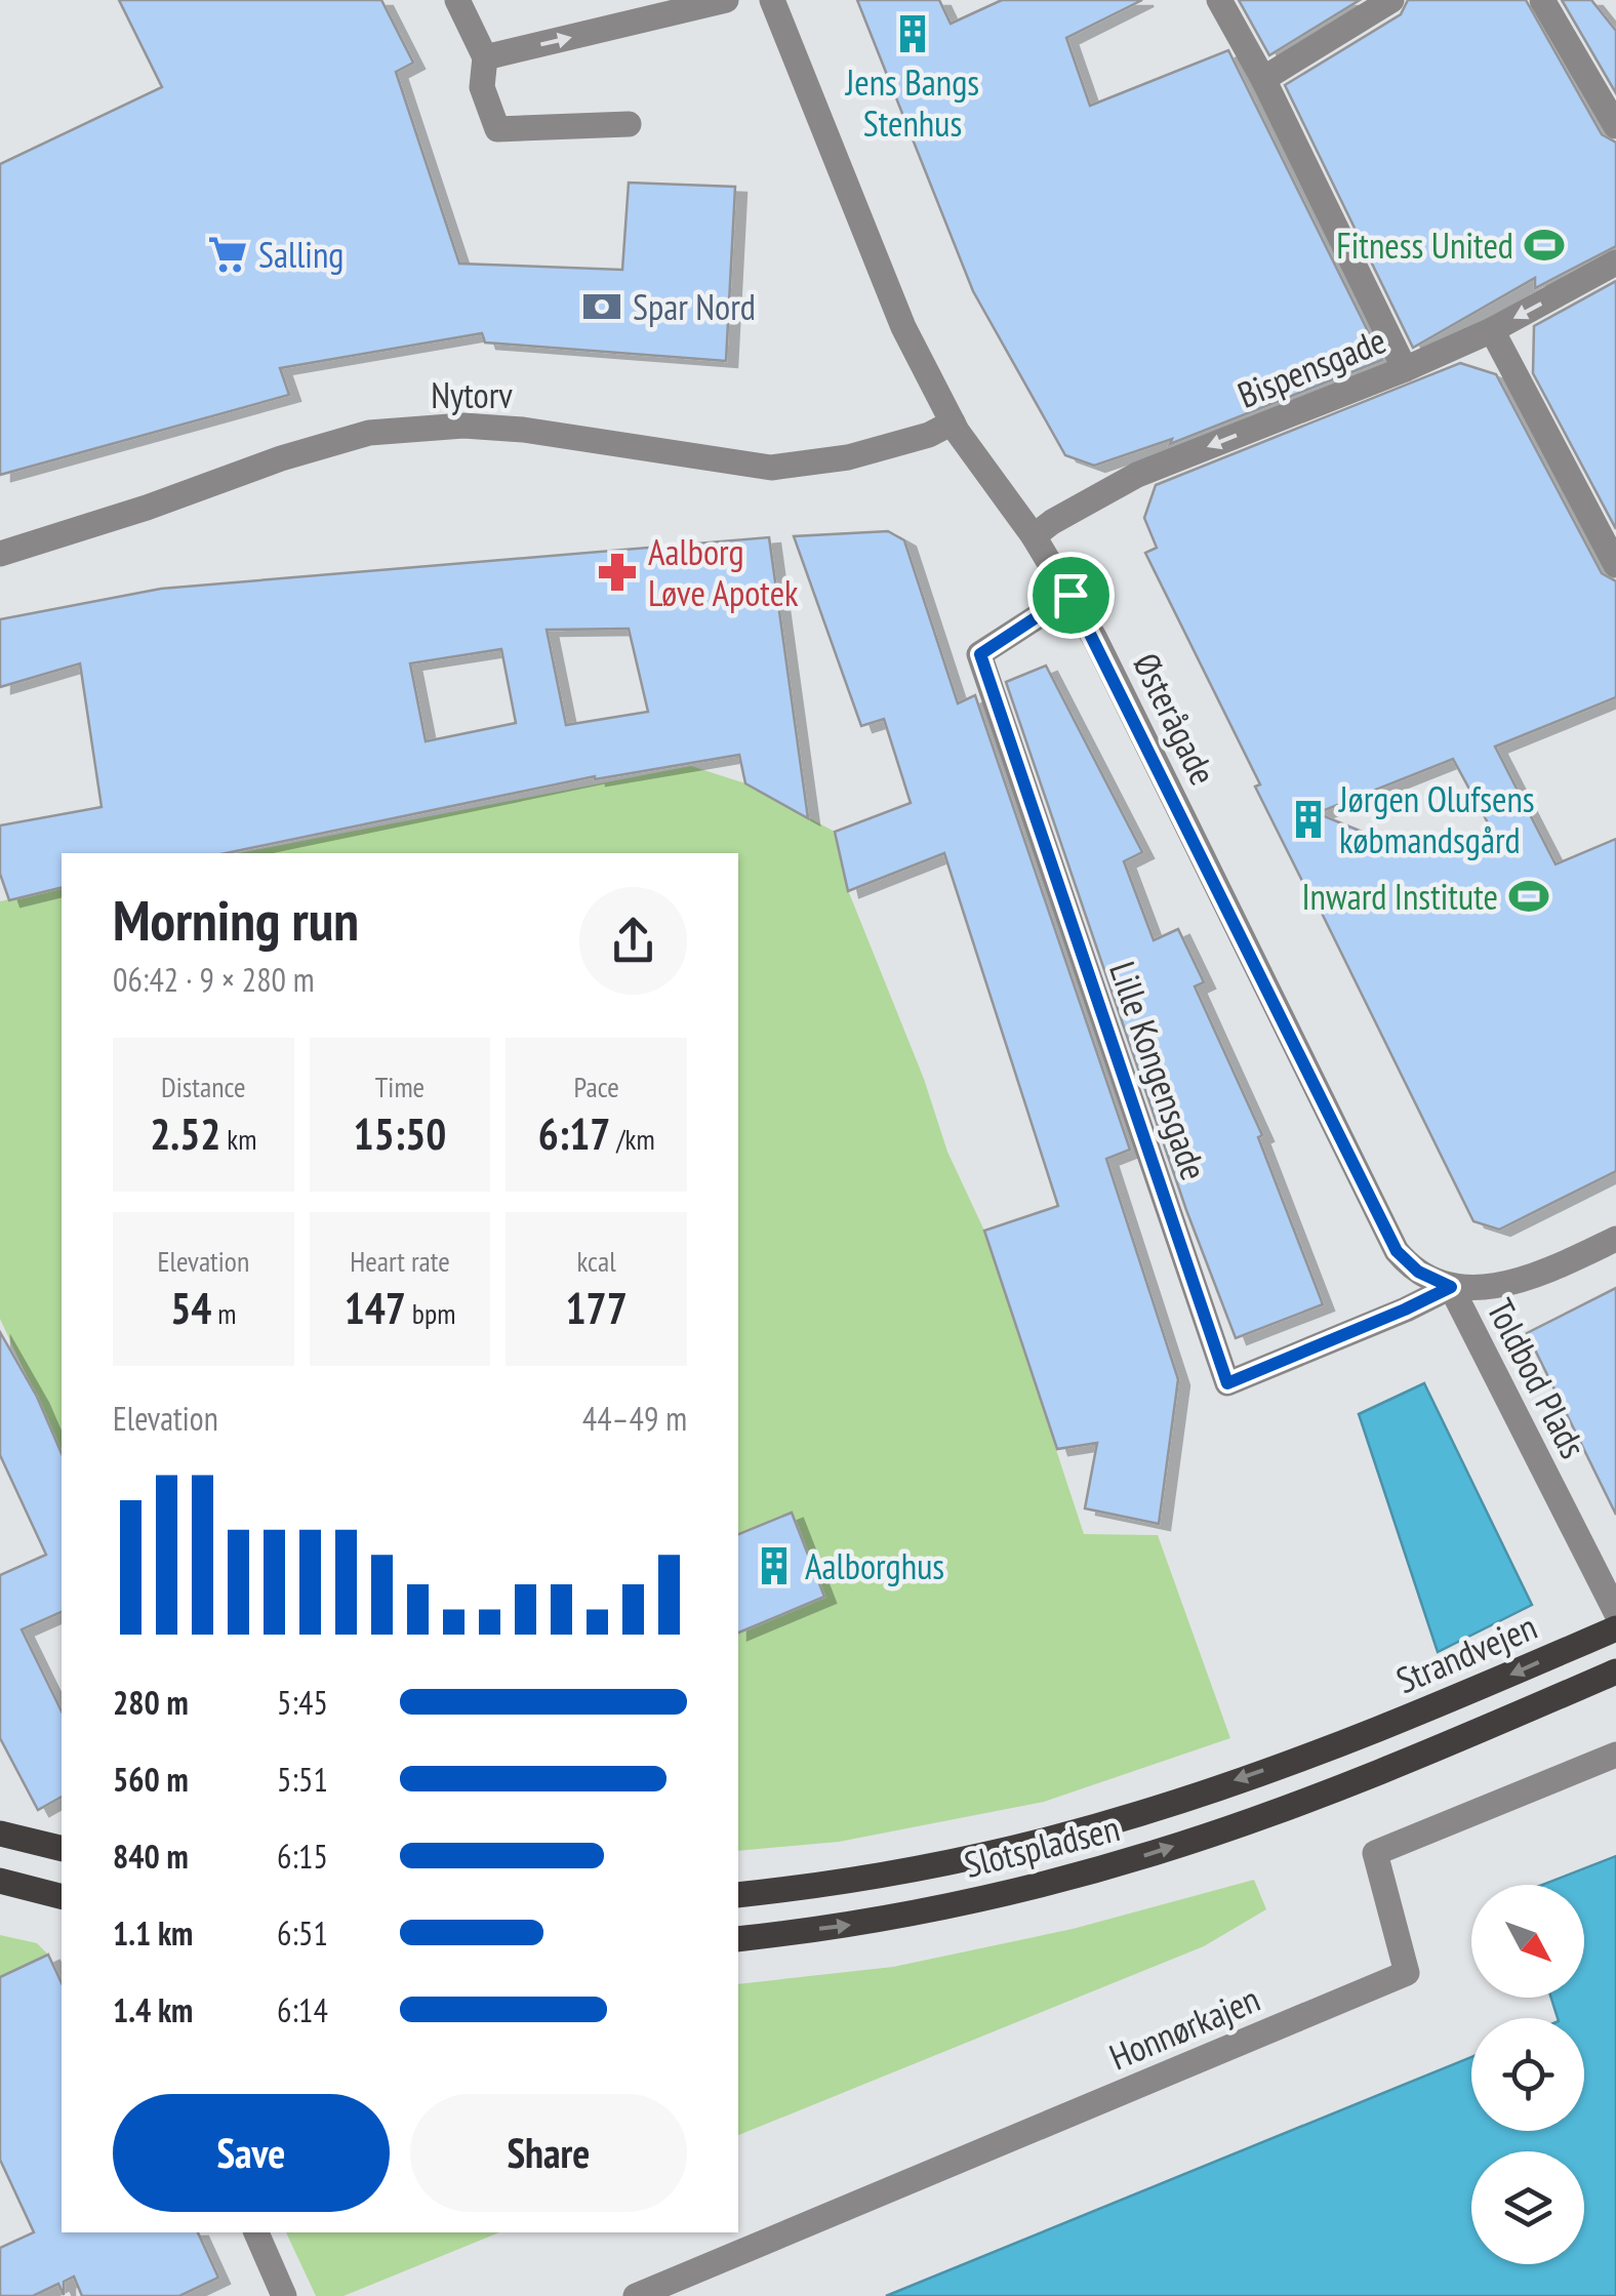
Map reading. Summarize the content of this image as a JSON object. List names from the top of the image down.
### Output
{
  "streets": {
    "main road": ["Strandvejen", "Slotspladsen"],
    "street": [
      "Bispensgade",
      "Nytorv",
      "Østerågade",
      "Lille Kongensgade",
      "Toldbod Plads",
      "Honnørkajen"
    ]
  },
  "crossings": [
    ["Bispensgade", "Østerågade"],
    ["Nytorv", "Østerågade"],
    ["Østerågade", "Lille Kongensgade"],
    ["Østerågade", "Toldbod Plads"],
    ["Lille Kongensgade", "Toldbod Plads"],
    ["Strandvejen", "Slotspladsen"]
  ],
  "one_way": ["Bispensgade"],
  "places": {
    "building": ["Jens Bangs Stenhus", "Jørgen Olufsens købmandsgård", "Aalborghus"],
    "sports": ["Fitness United", "Inward Institute"],
    "supermarket": ["Salling"],
    "bank": ["Spar Nord"],
    "pharmacy": ["Aalborg Løve Apotek"]
  },
  "north": "bottom right",
  "page": {
    "heading": ["Morning run", "06:42 · 9 × 280 m"],
    "stats": [
      ["Distance", "2.52 km"],
      ["Time", "15:50"],
      ["Pace", "6:17 /km"],
      ["Elevation", "54 m"],
      ["Heart rate", "147 bpm"],
      ["kcal", "177"]
    ],
    "chart": ["Elevation", "44–49 m"],
    "list": [
      {
        "name": "280 m",
        "note": "5:45"
      },
      {
        "name": "560 m",
        "note": "5:51"
      },
      {
        "name": "840 m",
        "note": "6:15"
      },
      {
        "name": "1.1 km",
        "note": "6:51"
      },
      {
        "name": "1.4 km",
        "note": "6:14"
      }
    ],
    "buttons": ["Save", "Share"]
  }
}
